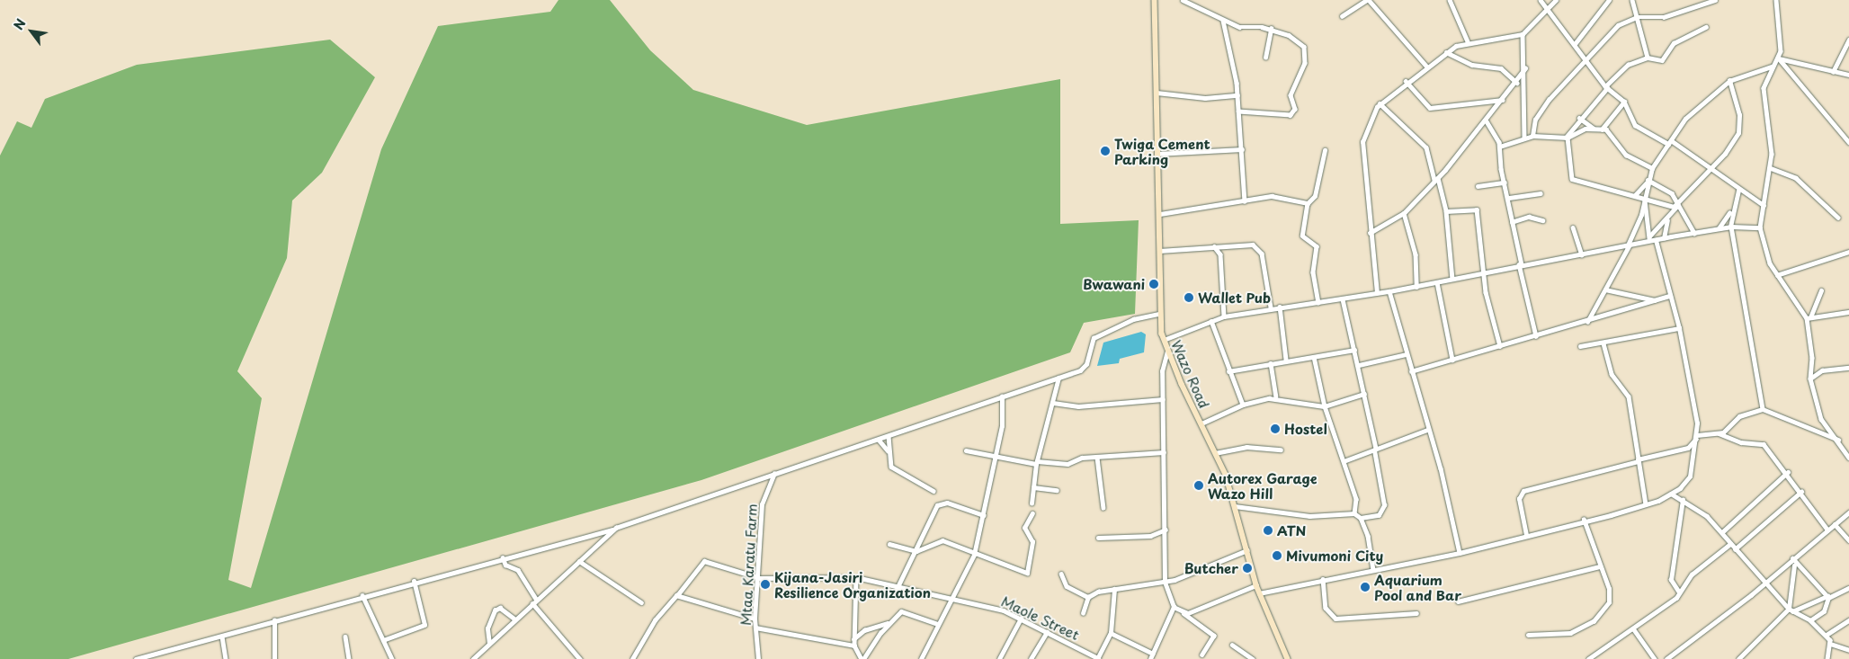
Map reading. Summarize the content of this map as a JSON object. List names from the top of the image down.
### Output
{
  "streets": {
    "main road": ["Wazo Road"],
    "street": ["Mtaa Karatu Farm", "Maole Street"]
  },
  "crossings": [
    ["Mtaa Karatu Farm", "Maole Street"]
  ],
  "places": [
    "Twiga Cement Parking",
    "Bwawani",
    "Wallet Pub",
    "Hostel",
    "Autorex Garage Wazo Hill",
    "ATN",
    "Mivumoni City",
    "Butcher",
    "Kijana-Jasiri Resilience Organization",
    "Aquarium Pool and Bar"
  ],
  "north": "top left"
}
